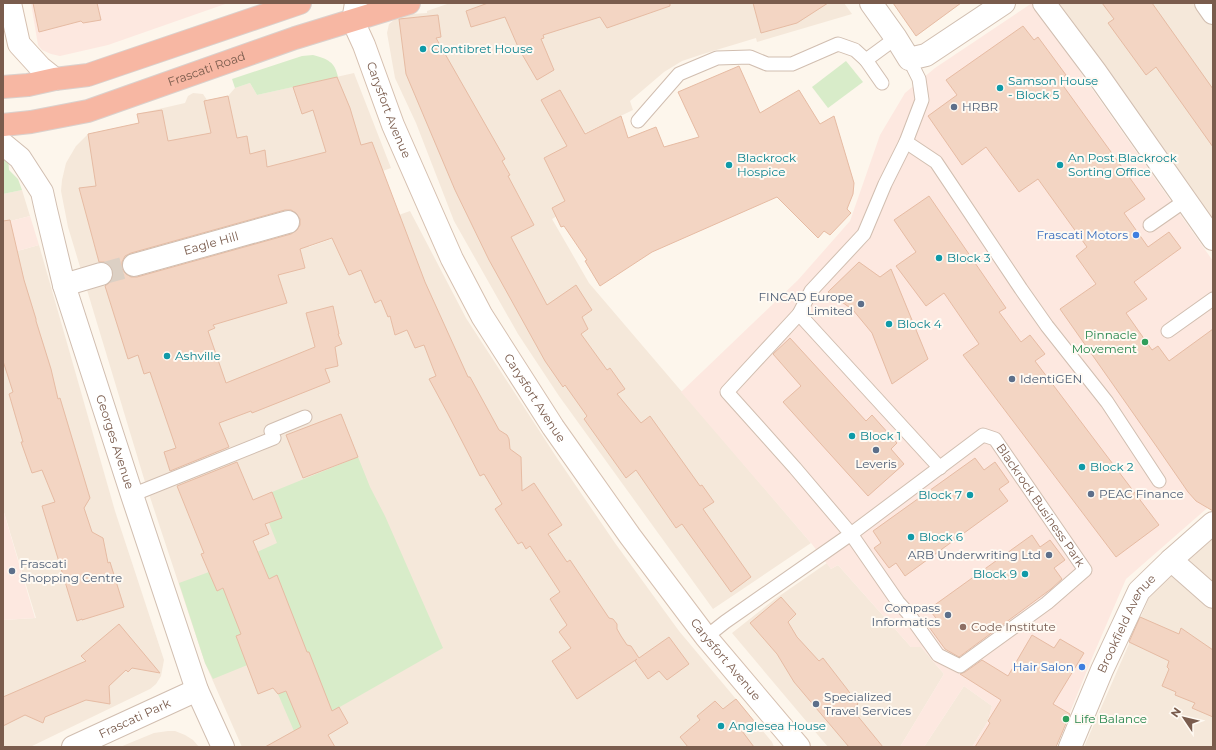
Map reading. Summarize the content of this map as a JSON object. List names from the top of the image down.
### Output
{
  "streets": {
    "highway": ["Frascati Road"],
    "street": [
      "Carysfort Avenue",
      "Eagle Hill",
      "Georges Avenue",
      "Brookfield Avenue",
      "Frascati Park"
    ],
    "lane": ["Blackrock Business Park"]
  },
  "crossings": [
    ["Frascati Road", "Carysfort Avenue"],
    ["Carysfort Avenue", "Blackrock Business Park"],
    ["Georges Avenue", "Frascati Park"]
  ],
  "places": [
    "Clontibret House",
    "Samson House - Block 5",
    "HRBR",
    "Blackrock Hospice",
    "An Post Blackrock Sorting Office",
    "Frascati Motors",
    "Block 3",
    "FINCAD Europe Limited",
    "Block 4",
    "Pinnacle Movement",
    "Ashville",
    "IdentiGEN",
    "Block 1",
    "Leveris",
    "Block 2",
    "PEAC Finance",
    "Block 7",
    "Block 6",
    "ARB Underwriting Ltd",
    "Frascati Shopping Centre",
    "Block 9",
    "Compass Informatics",
    "Code Institute",
    "Hair Salon",
    "Specialized Travel Services",
    "Life Balance",
    "Anglesea House"
  ],
  "north": "top left"
}
